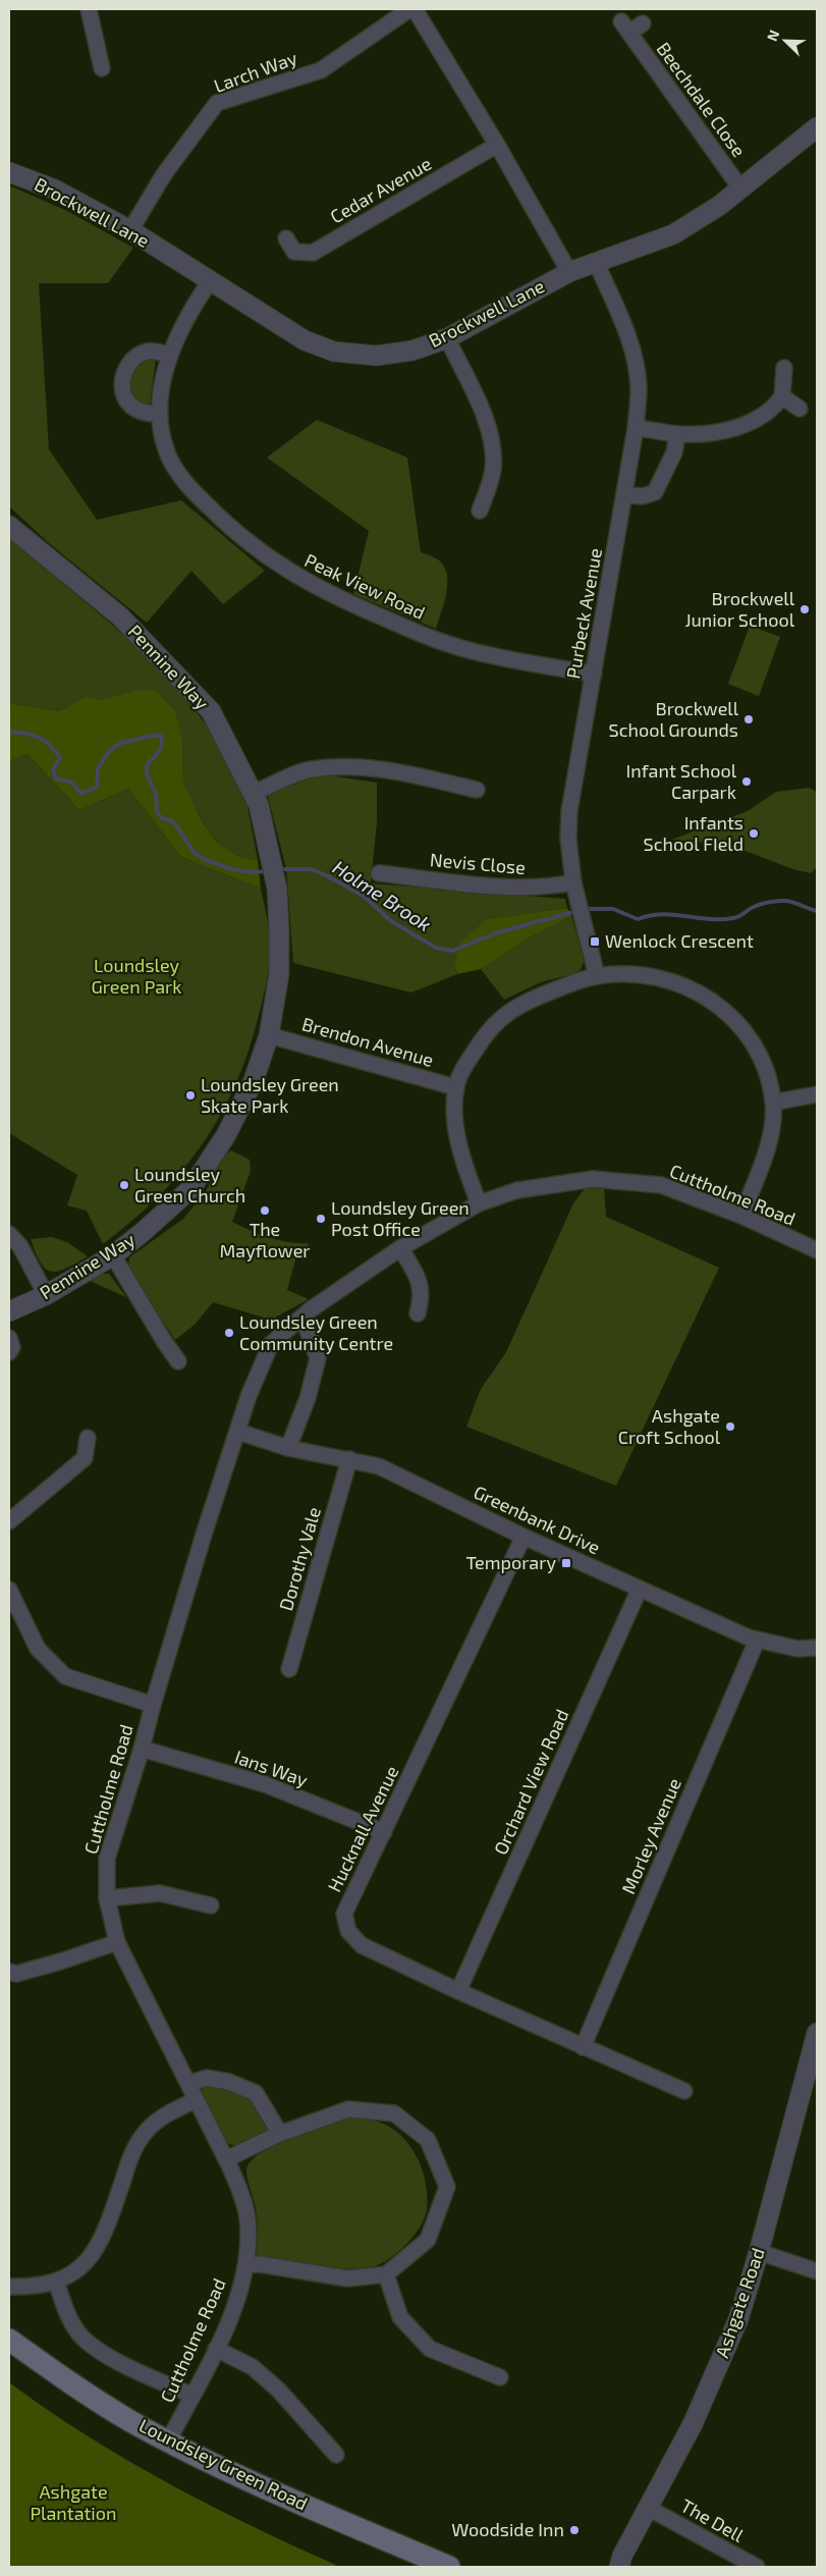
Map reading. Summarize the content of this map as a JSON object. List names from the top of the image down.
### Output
{
  "streets": {
    "main road": ["Loundsley Green Road"],
    "street": [
      "Larch Way",
      "Beechdale Close",
      "Cedar Avenue",
      "Brockwell Lane",
      "Peak View Road",
      "Purbeck Avenue",
      "Pennine Way",
      "Nevis Close",
      "Brendon Avenue",
      "Cuttholme Road",
      "Greenbank Drive",
      "Dorothy Vale",
      "Ians Way",
      "Orchard View Road",
      "Hucknall Avenue",
      "Morley Avenue",
      "Ashgate Road",
      "The Dell"
    ]
  },
  "crossings": [
    ["Larch Way", "Brockwell Lane"],
    ["Beechdale Close", "Brockwell Lane"],
    ["Brockwell Lane", "Peak View Road"],
    ["Brockwell Lane", "Purbeck Avenue"],
    ["Peak View Road", "Purbeck Avenue"],
    ["Purbeck Avenue", "Nevis Close"],
    ["Pennine Way", "Brendon Avenue"],
    ["Cuttholme Road", "Greenbank Drive"],
    ["Cuttholme Road", "Ians Way"],
    ["Cuttholme Road", "Loundsley Green Road"],
    ["Greenbank Drive", "Dorothy Vale"],
    ["Greenbank Drive", "Orchard View Road"],
    ["Greenbank Drive", "Hucknall Avenue"],
    ["Greenbank Drive", "Morley Avenue"],
    ["Ians Way", "Hucknall Avenue"],
    ["Orchard View Road", "Hucknall Avenue"],
    ["Hucknall Avenue", "Morley Avenue"],
    ["Ashgate Road", "The Dell"]
  ],
  "water": ["Holme Brook"],
  "parks": ["Loundsley Green Park", "Ashgate Plantation"],
  "places": {
    "other": [
      "Brockwell Junior School",
      "Brockwell School Grounds",
      "Infant School Carpark",
      "Infants School FIeld",
      "Loundsley Green Skate Park",
      "Loundsley Green Church",
      "The Mayflower",
      "Loundsley Green Post Office",
      "Loundsley Green Community Centre",
      "Ashgate Croft School",
      "Woodside Inn"
    ],
    "transit": ["Wenlock Crescent", "Temporary"]
  },
  "north": "top left"
}
